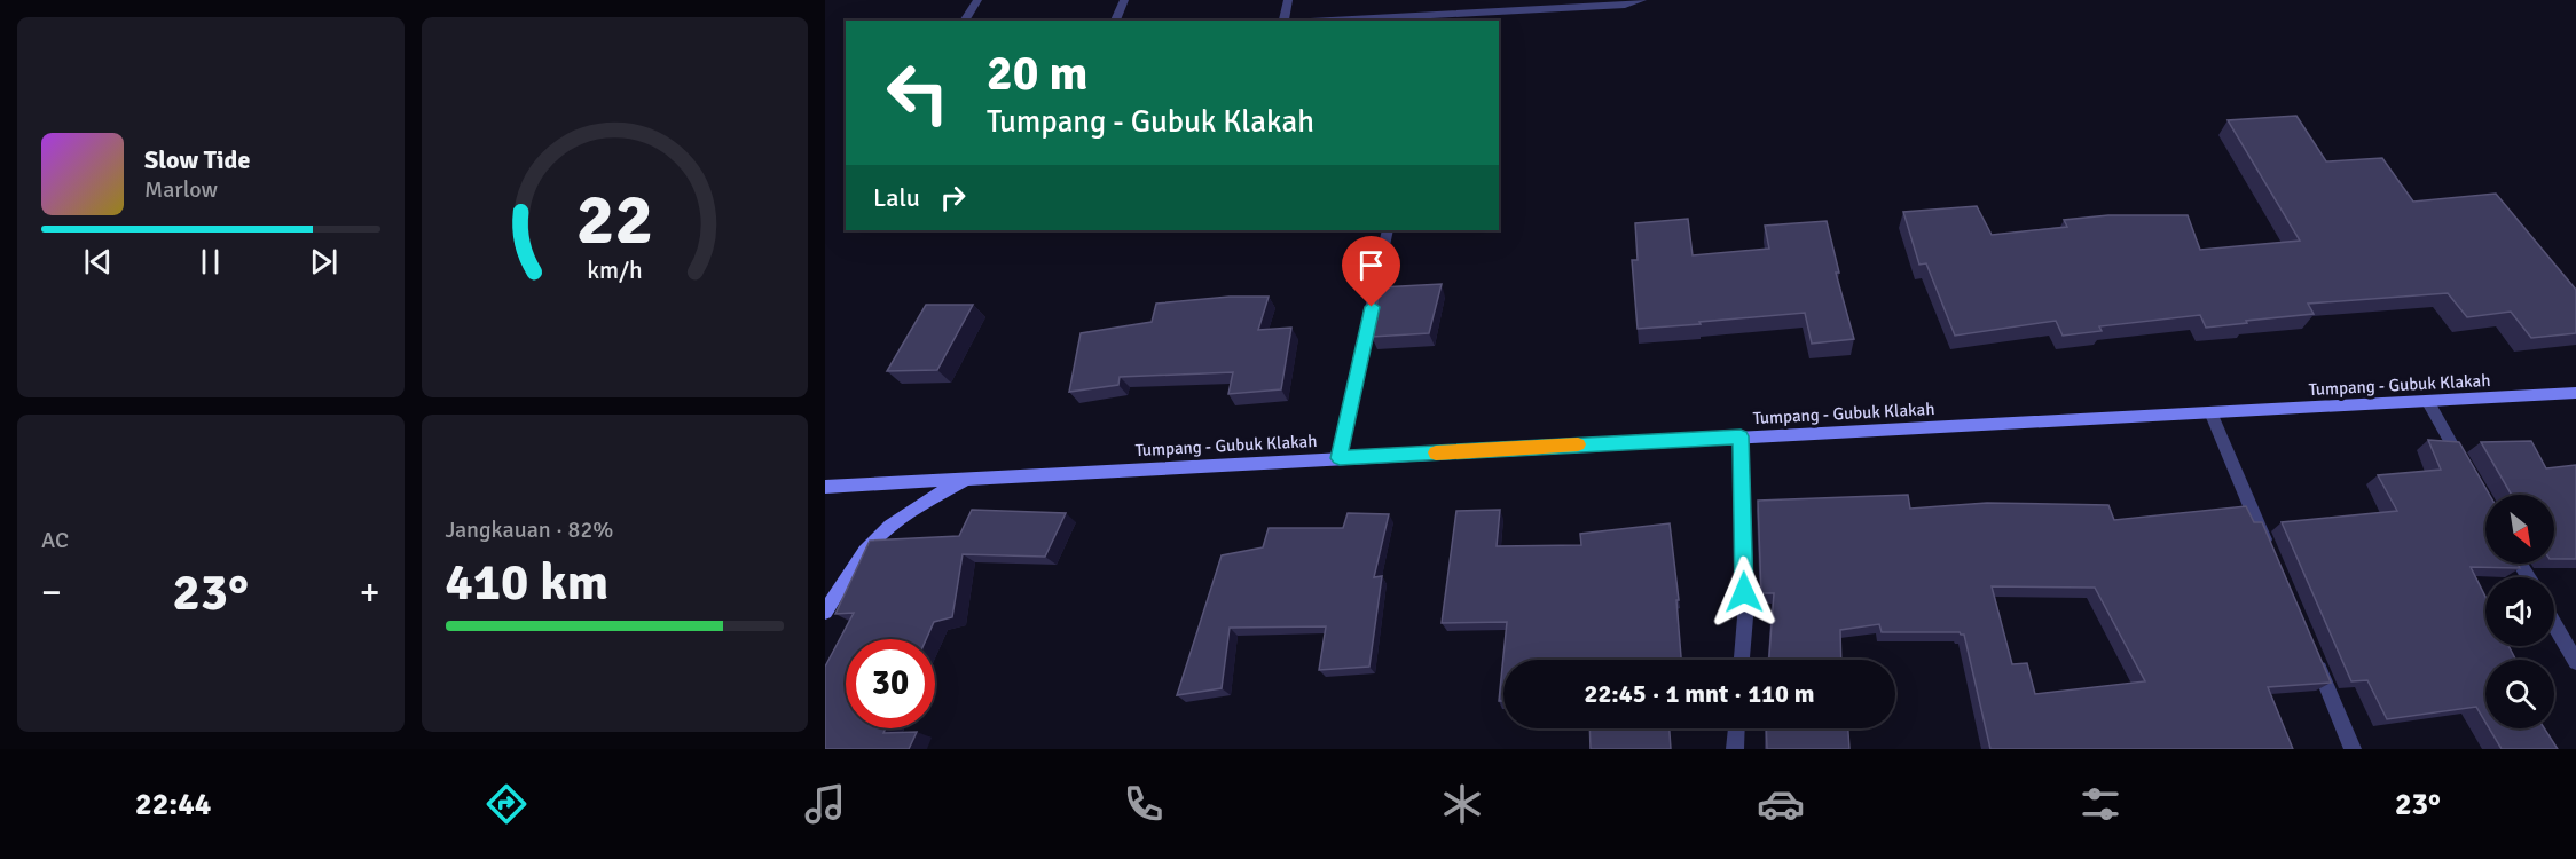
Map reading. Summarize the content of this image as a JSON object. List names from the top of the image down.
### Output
{
  "streets": {
    "main road": ["Tumpang - Gubuk Klakah"]
  },
  "north": "bottom right",
  "page": {
    "turn": ["20 m", "Tumpang - Gubuk Klakah"],
    "song": ["Slow Tide", "Marlow"],
    "then": "Lalu",
    "tile": [
      "AC",
      ["Jangkauan · 82%", "410 km"]
    ],
    "heat": ["−", "23°", "+"],
    "limit": "30",
    "trip": "22:45 · 1 mnt · 110 m",
    "tabs": ["22:44", "23°"],
    "gauge": ["22", "km/h"]
  }
}
